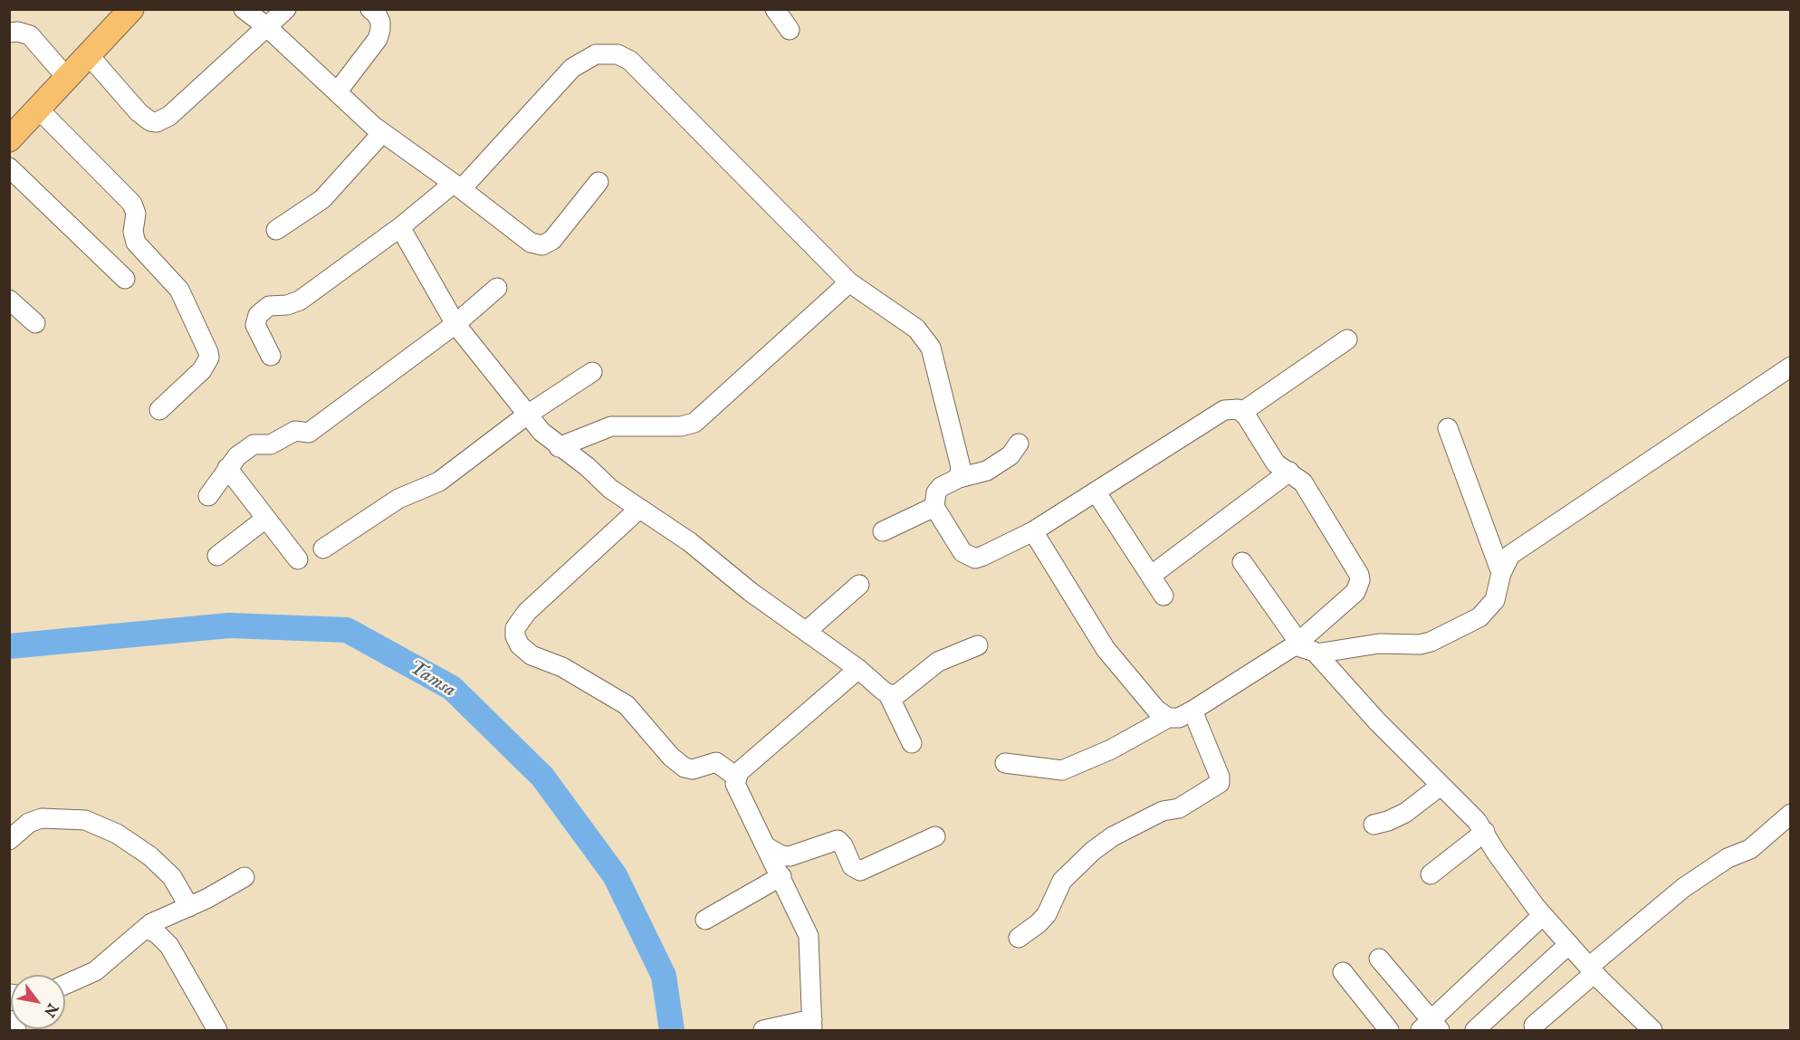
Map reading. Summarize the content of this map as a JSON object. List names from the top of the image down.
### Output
{
  "water": ["Tamsa"],
  "north": "bottom right"
}
